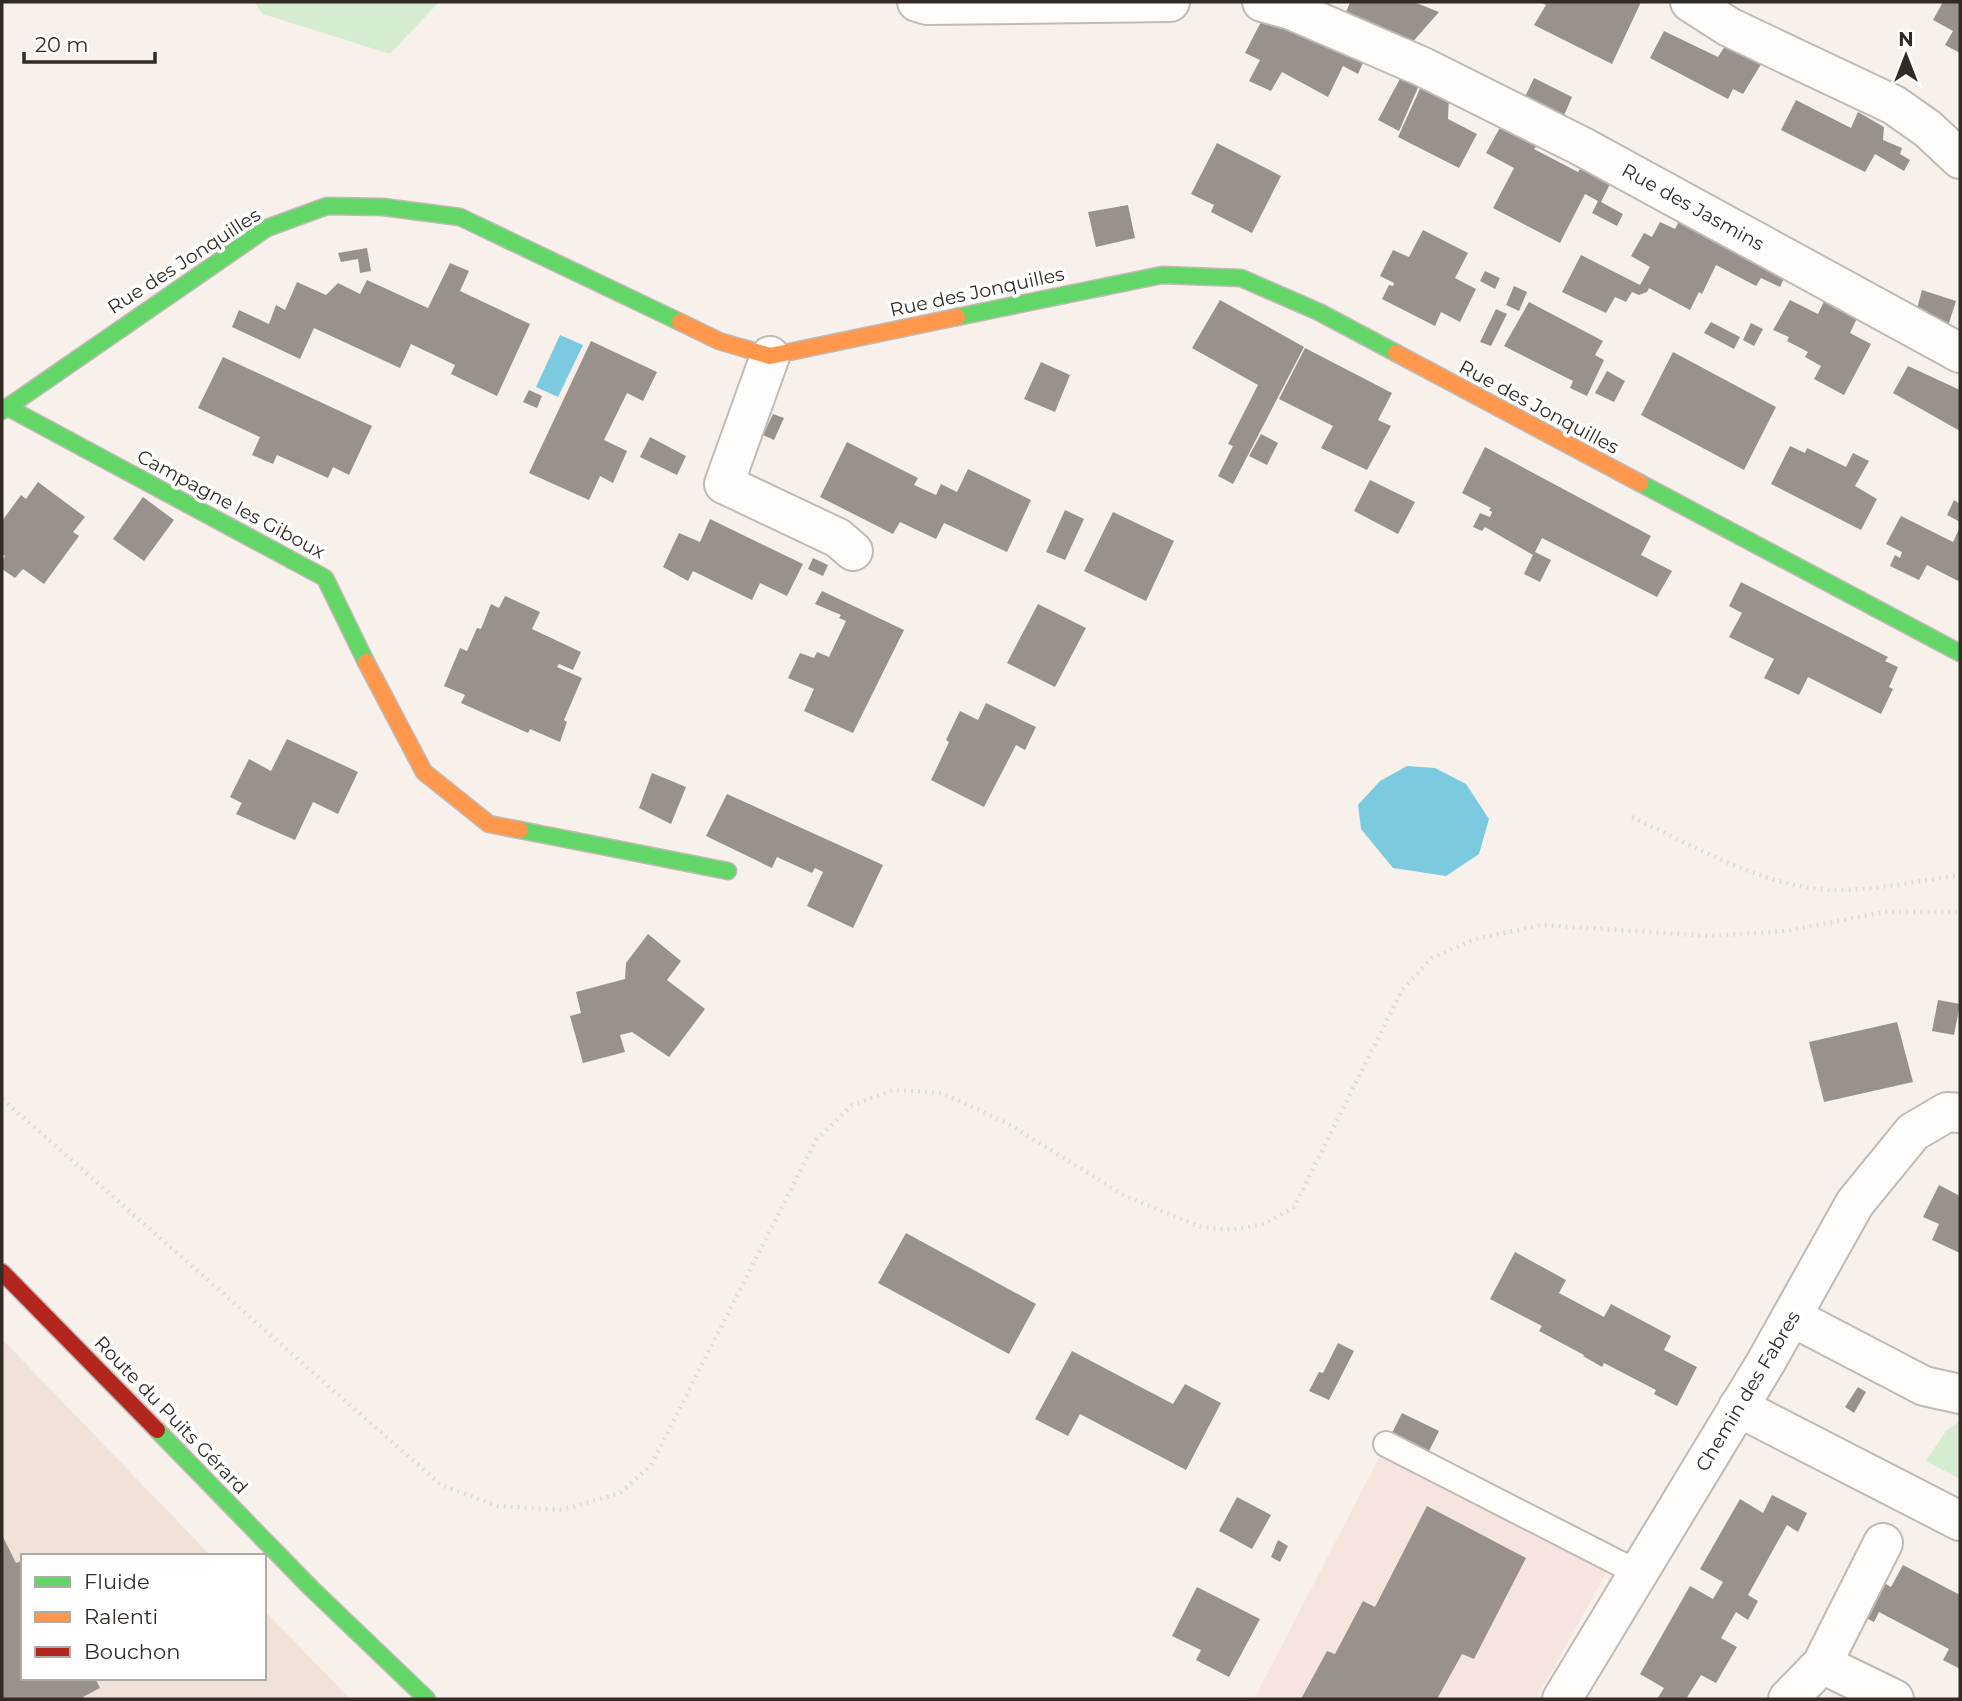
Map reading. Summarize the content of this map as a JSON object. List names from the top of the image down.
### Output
{
  "streets": {
    "street": [
      "Rue des Jasmins",
      "Rue des Jonquilles",
      "Campagne les Giboux",
      "Chemin des Fabres",
      "Route du Puits Gérard"
    ]
  },
  "crossings": [
    ["Rue des Jonquilles", "Campagne les Giboux"]
  ],
  "legend": ["Fluide", "Ralenti", "Bouchon"],
  "scale_bar": "20 m",
  "north": "top"
}
